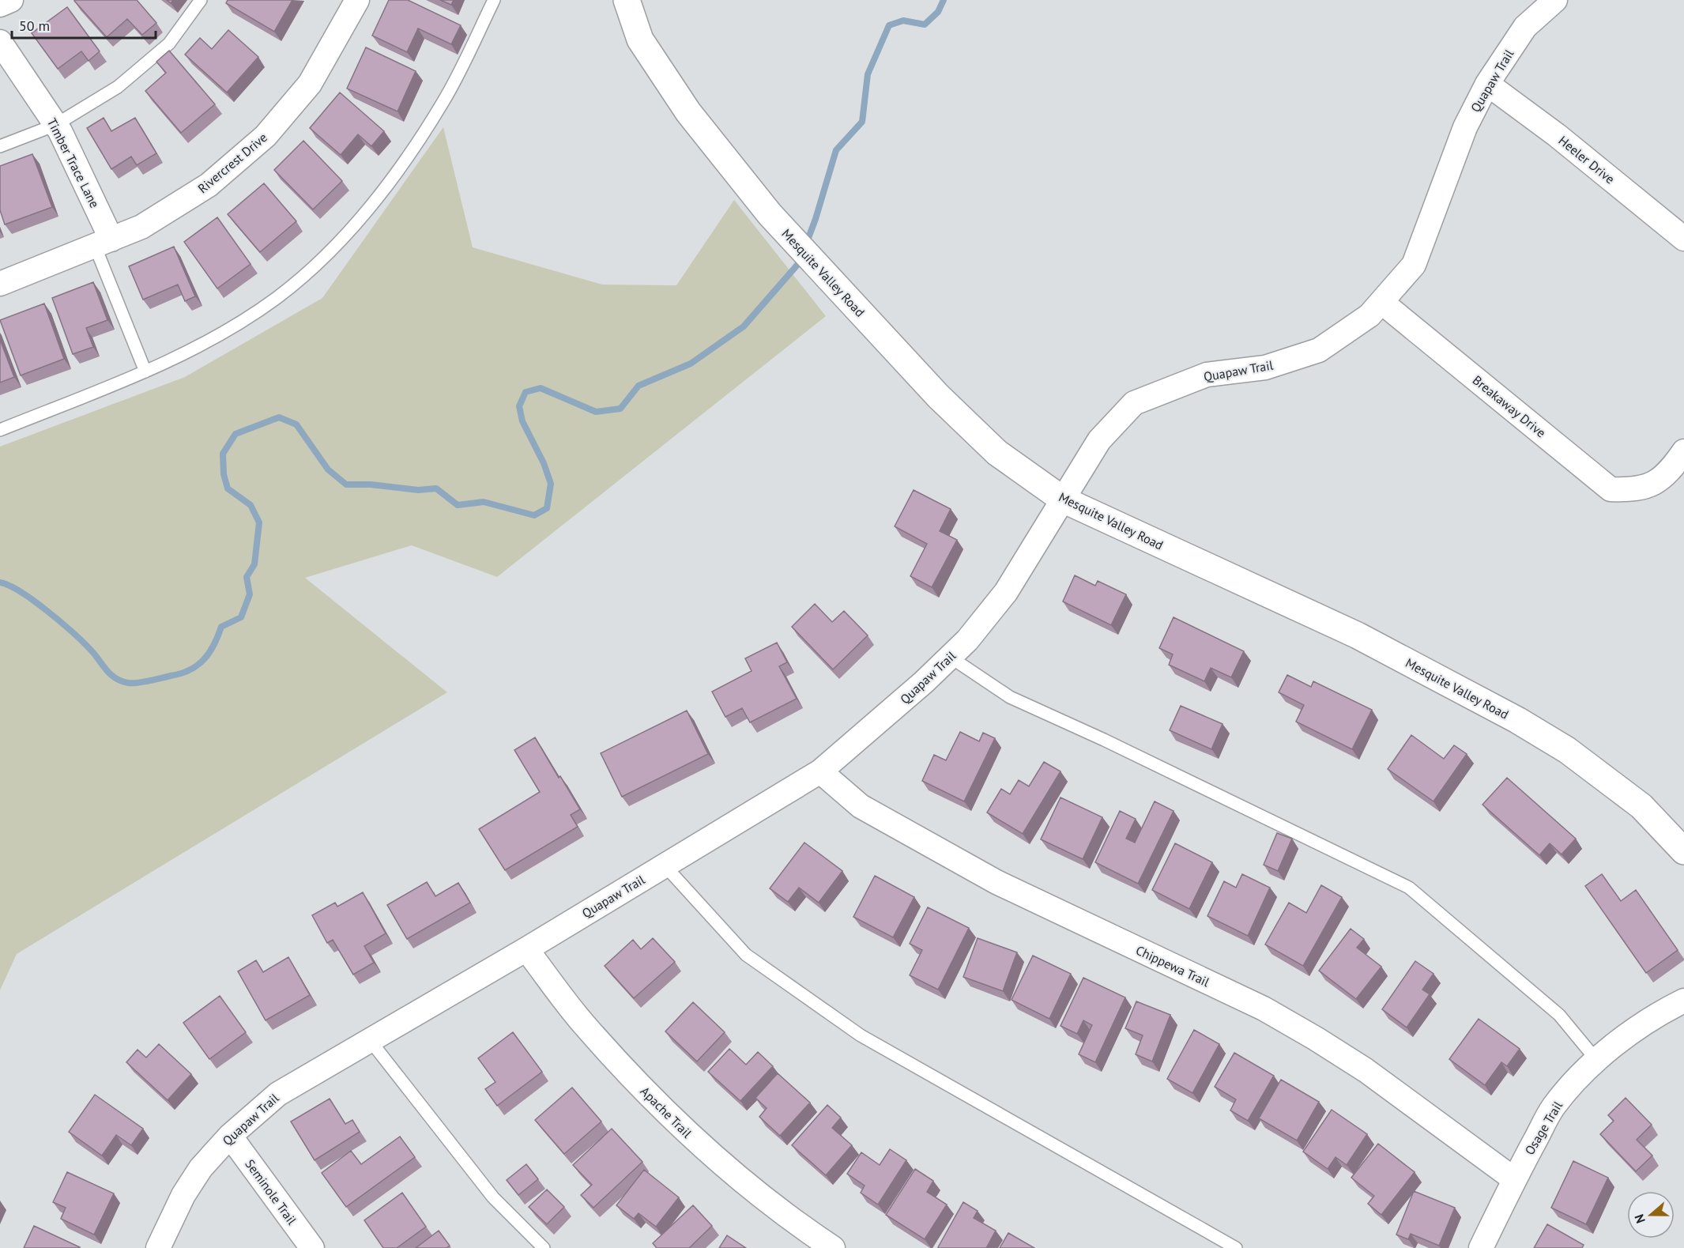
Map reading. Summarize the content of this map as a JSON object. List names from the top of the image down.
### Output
{
  "streets": {
    "street": [
      "Quapaw Trail",
      "Heeler Drive",
      "Timber Trace Lane",
      "Rivercrest Drive",
      "Mesquite Valley Road",
      "Breakaway Drive",
      "Chippewa Trail",
      "Apache Trail",
      "Osage Trail",
      "Seminole Trail"
    ]
  },
  "crossings": [
    ["Quapaw Trail", "Heeler Drive"],
    ["Quapaw Trail", "Mesquite Valley Road"],
    ["Quapaw Trail", "Breakaway Drive"],
    ["Quapaw Trail", "Chippewa Trail"],
    ["Quapaw Trail", "Apache Trail"],
    ["Quapaw Trail", "Seminole Trail"],
    ["Timber Trace Lane", "Rivercrest Drive"],
    ["Chippewa Trail", "Osage Trail"]
  ],
  "scale_bar": "50 m",
  "north": "left"
}
